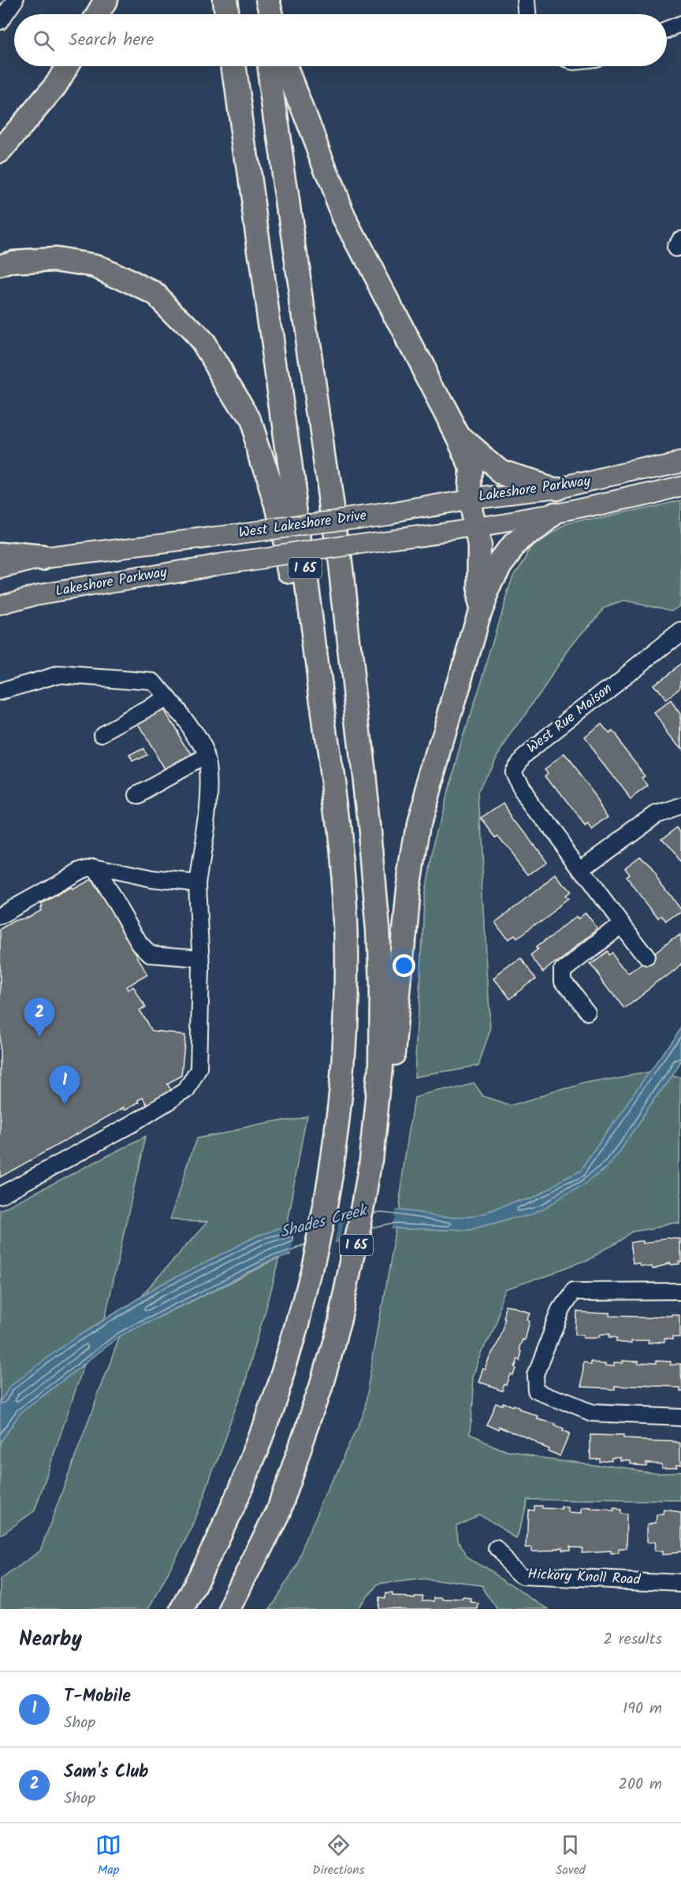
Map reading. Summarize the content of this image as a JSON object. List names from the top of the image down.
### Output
{
  "streets": {
    "highway": ["I 65"],
    "main road": ["Lakeshore Parkway", "West Lakeshore Drive"],
    "street": ["West Rue Maison", "Hickory Knoll Road"]
  },
  "crossings": [
    ["Lakeshore Parkway", "West Lakeshore Drive"]
  ],
  "water": ["Shades Creek"],
  "page": {
    "search": "Search here",
    "pins": ["2", "1"],
    "heading": ["Nearby", "2 results"],
    "list": [
      {
        "mark": "1",
        "name": "T-Mobile",
        "note": "Shop",
        "value": "190 m"
      },
      {
        "mark": "2",
        "name": "Sam's Club",
        "note": "Shop",
        "value": "200 m"
      }
    ],
    "nav": ["Map", "Directions", "Saved"]
  }
}
